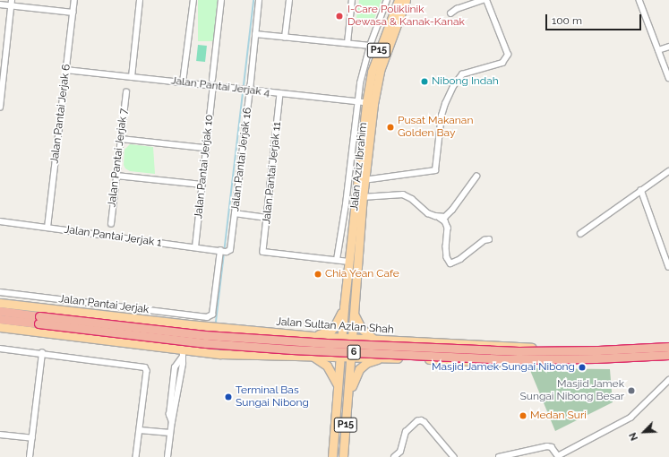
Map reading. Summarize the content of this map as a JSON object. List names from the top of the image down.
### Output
{
  "streets": {
    "highway": ["Jalan Sultan Azlan Shah", "6"],
    "main road": ["P15", "Jalan Aziz Ibrahim"],
    "street": [
      "Jalan Pantai Jerjak 4",
      "Jalan Pantai Jerjak 6",
      "Jalan Pantai Jerjak 7",
      "Jalan Pantai Jerjak 16",
      "Jalan Pantai Jerjak 10",
      "Jalan Pantai Jerjak 11",
      "Jalan Pantai Jerjak 1",
      "Jalan Pantai Jerjak"
    ]
  },
  "crossings": [
    ["P15", "Jalan Aziz Ibrahim"],
    ["P15", "Jalan Sultan Azlan Shah"],
    ["P15", "6"],
    ["Jalan Pantai Jerjak 4", "Jalan Pantai Jerjak 6"],
    ["Jalan Pantai Jerjak 4", "Jalan Pantai Jerjak 16"],
    ["Jalan Pantai Jerjak 4", "Jalan Pantai Jerjak 10"],
    ["Jalan Pantai Jerjak 4", "Jalan Aziz Ibrahim"],
    ["Jalan Pantai Jerjak 4", "Jalan Pantai Jerjak 11"],
    ["Jalan Pantai Jerjak 6", "Jalan Pantai Jerjak 1"],
    ["Jalan Pantai Jerjak 16", "Jalan Pantai Jerjak 1"],
    ["Jalan Pantai Jerjak 10", "Jalan Pantai Jerjak 1"],
    ["Jalan Aziz Ibrahim", "Jalan Sultan Azlan Shah"],
    ["Jalan Pantai Jerjak 1", "Jalan Pantai Jerjak"]
  ],
  "places": [
    "I-Care Poliklinik Dewasa & Kanak-Kanak",
    "Nibong Indah",
    "Pusat Makanan Golden Bay",
    "Chia Yean Cafe",
    "Masjid Jamek Sungai Nibong",
    "Masjid Jamek Sungai Nibong Besar",
    "Terminal Bas Sungai Nibong",
    "Medan Suri"
  ],
  "scale_bar": "100 m",
  "north": "bottom left"
}
